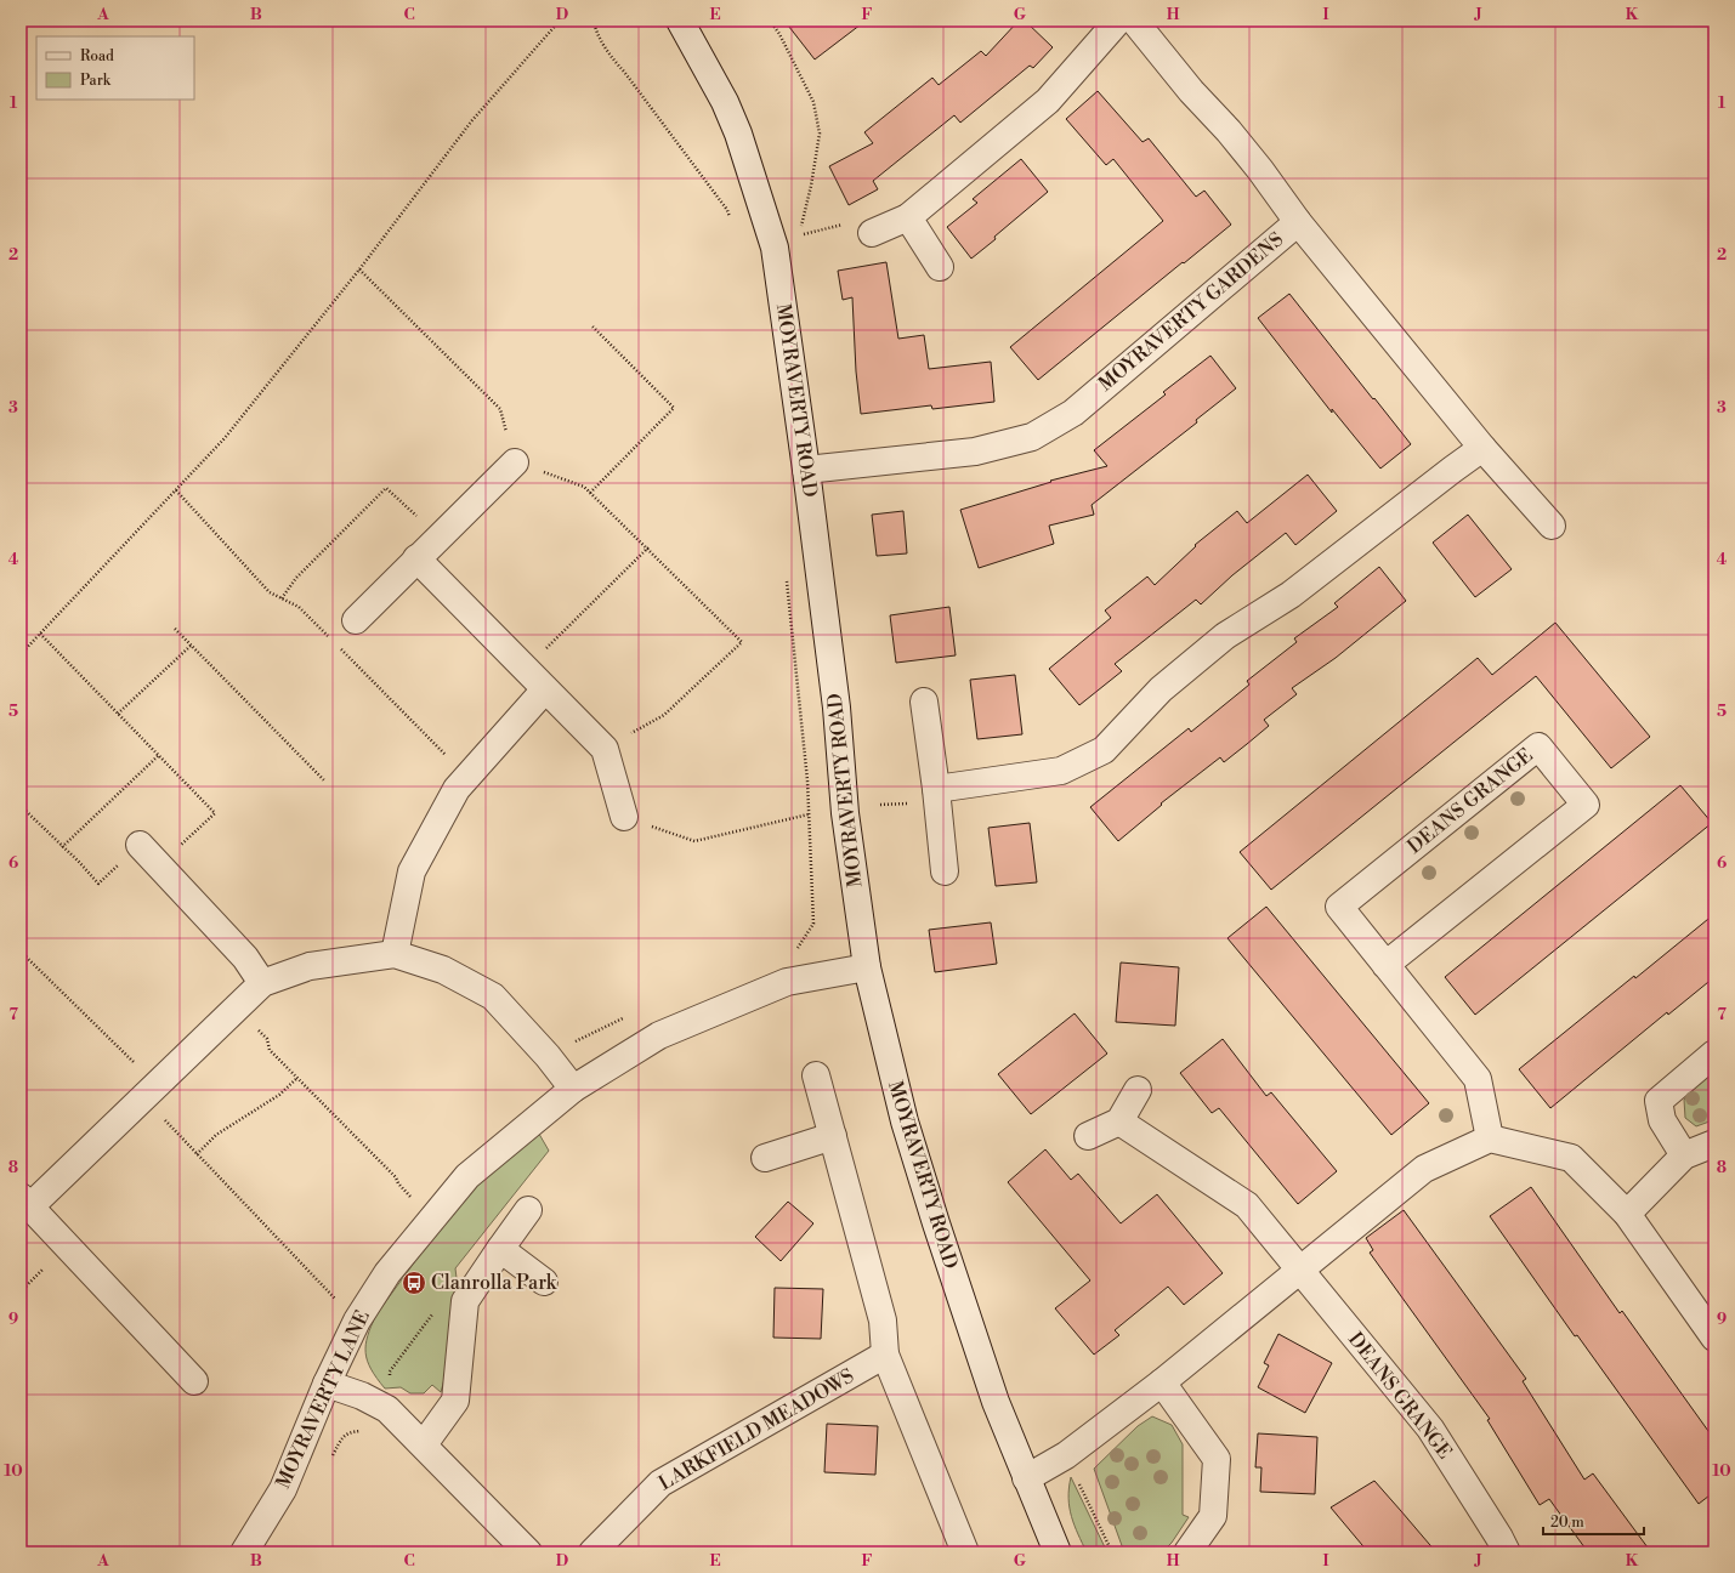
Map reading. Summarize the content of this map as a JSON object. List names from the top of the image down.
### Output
{
  "streets": {
    "street": [
      "MOYRAVERTY GARDENS",
      "MOYRAVERTY ROAD",
      "DEANS GRANGE",
      "MOYRAVERTY LANE",
      "LARKFIELD MEADOWS"
    ]
  },
  "crossings": [
    ["MOYRAVERTY GARDENS", "MOYRAVERTY ROAD"],
    ["MOYRAVERTY ROAD", "MOYRAVERTY LANE"]
  ],
  "places": {
    "bus stop": ["Clanrolla Park"]
  },
  "legend": ["Road", "Park"],
  "scale_bar": "20 m",
  "grid": {
    "columns": [
      "A",
      "B",
      "C",
      "D",
      "E",
      "F",
      "G",
      "H",
      "I",
      "J",
      "K"
    ],
    "rows": [
      "1",
      "2",
      "3",
      "4",
      "5",
      "6",
      "7",
      "8",
      "9",
      "10"
    ]
  }
}
